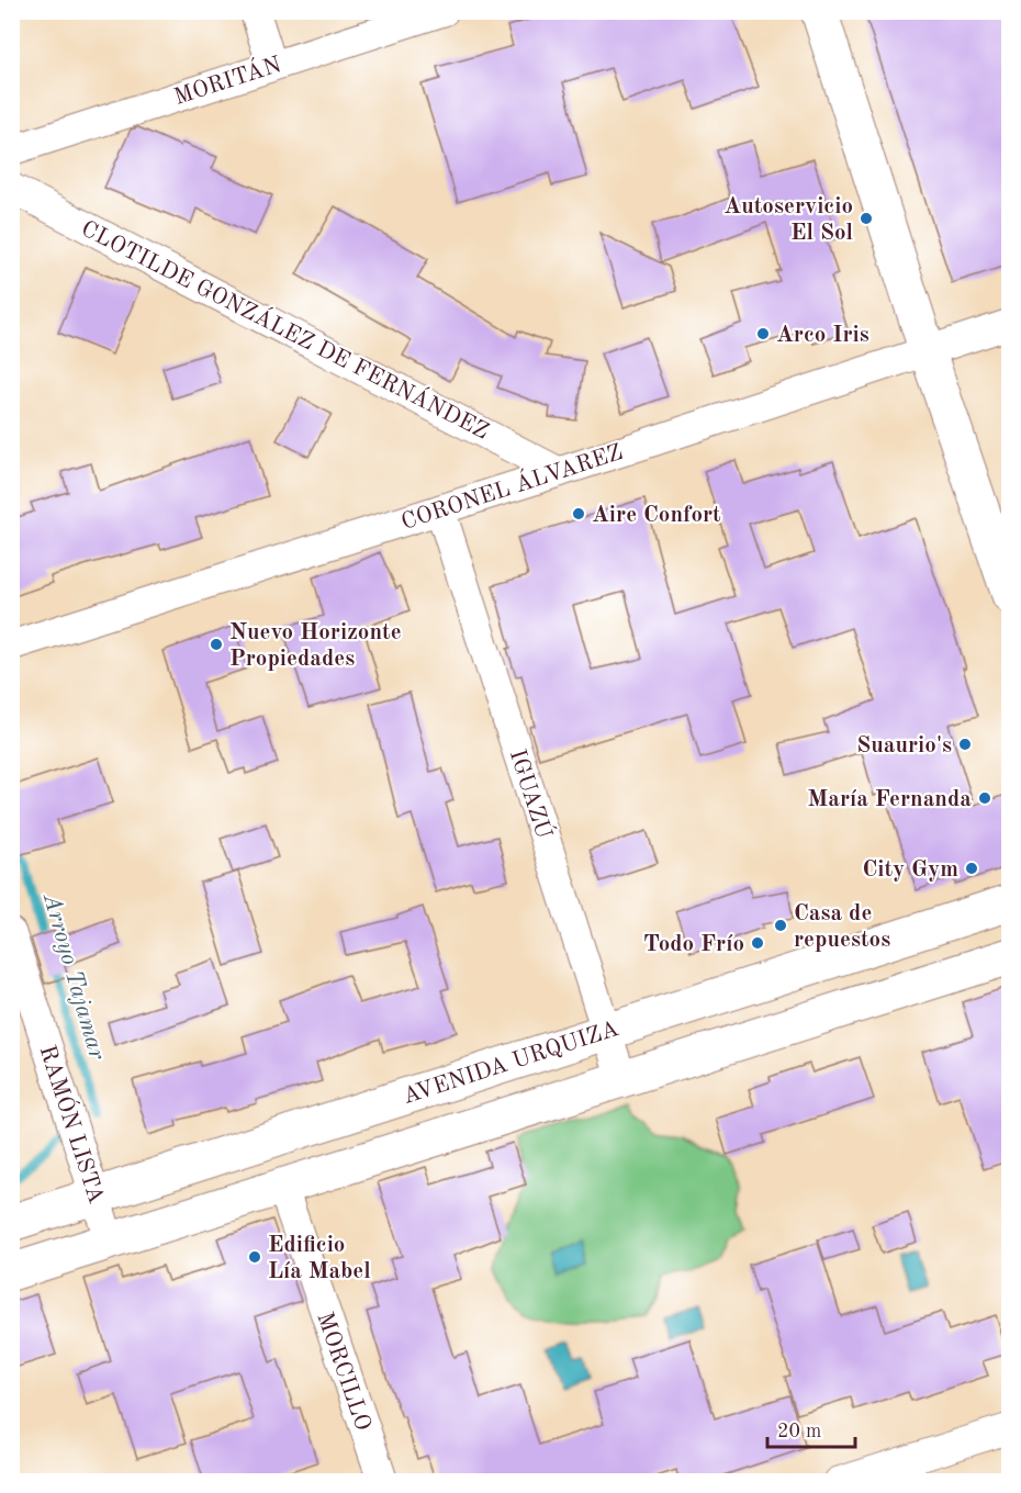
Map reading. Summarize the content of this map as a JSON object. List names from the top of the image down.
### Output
{
  "streets": {
    "main road": ["AVENIDA URQUIZA"],
    "street": [
      "MORITÁN",
      "CLOTILDE GONZÁLEZ DE FERNÁNDEZ",
      "CORONEL ÁLVAREZ",
      "IGUAZÚ",
      "RAMÓN LISTA",
      "MORCILLO"
    ]
  },
  "crossings": [
    ["CLOTILDE GONZÁLEZ DE FERNÁNDEZ", "CORONEL ÁLVAREZ"],
    ["CORONEL ÁLVAREZ", "IGUAZÚ"],
    ["IGUAZÚ", "AVENIDA URQUIZA"],
    ["AVENIDA URQUIZA", "RAMÓN LISTA"],
    ["AVENIDA URQUIZA", "MORCILLO"]
  ],
  "water": ["Arroyo Tajamar"],
  "places": [
    "Autoservicio El Sol",
    "Arco Iris",
    "Aire Confort",
    "Nuevo Horizonte Propiedades",
    "Suaurio's",
    "María Fernanda",
    "City Gym",
    "Casa de repuestos",
    "Todo Frío",
    "Edificio Lía Mabel"
  ],
  "scale_bar": "20 m"
}
